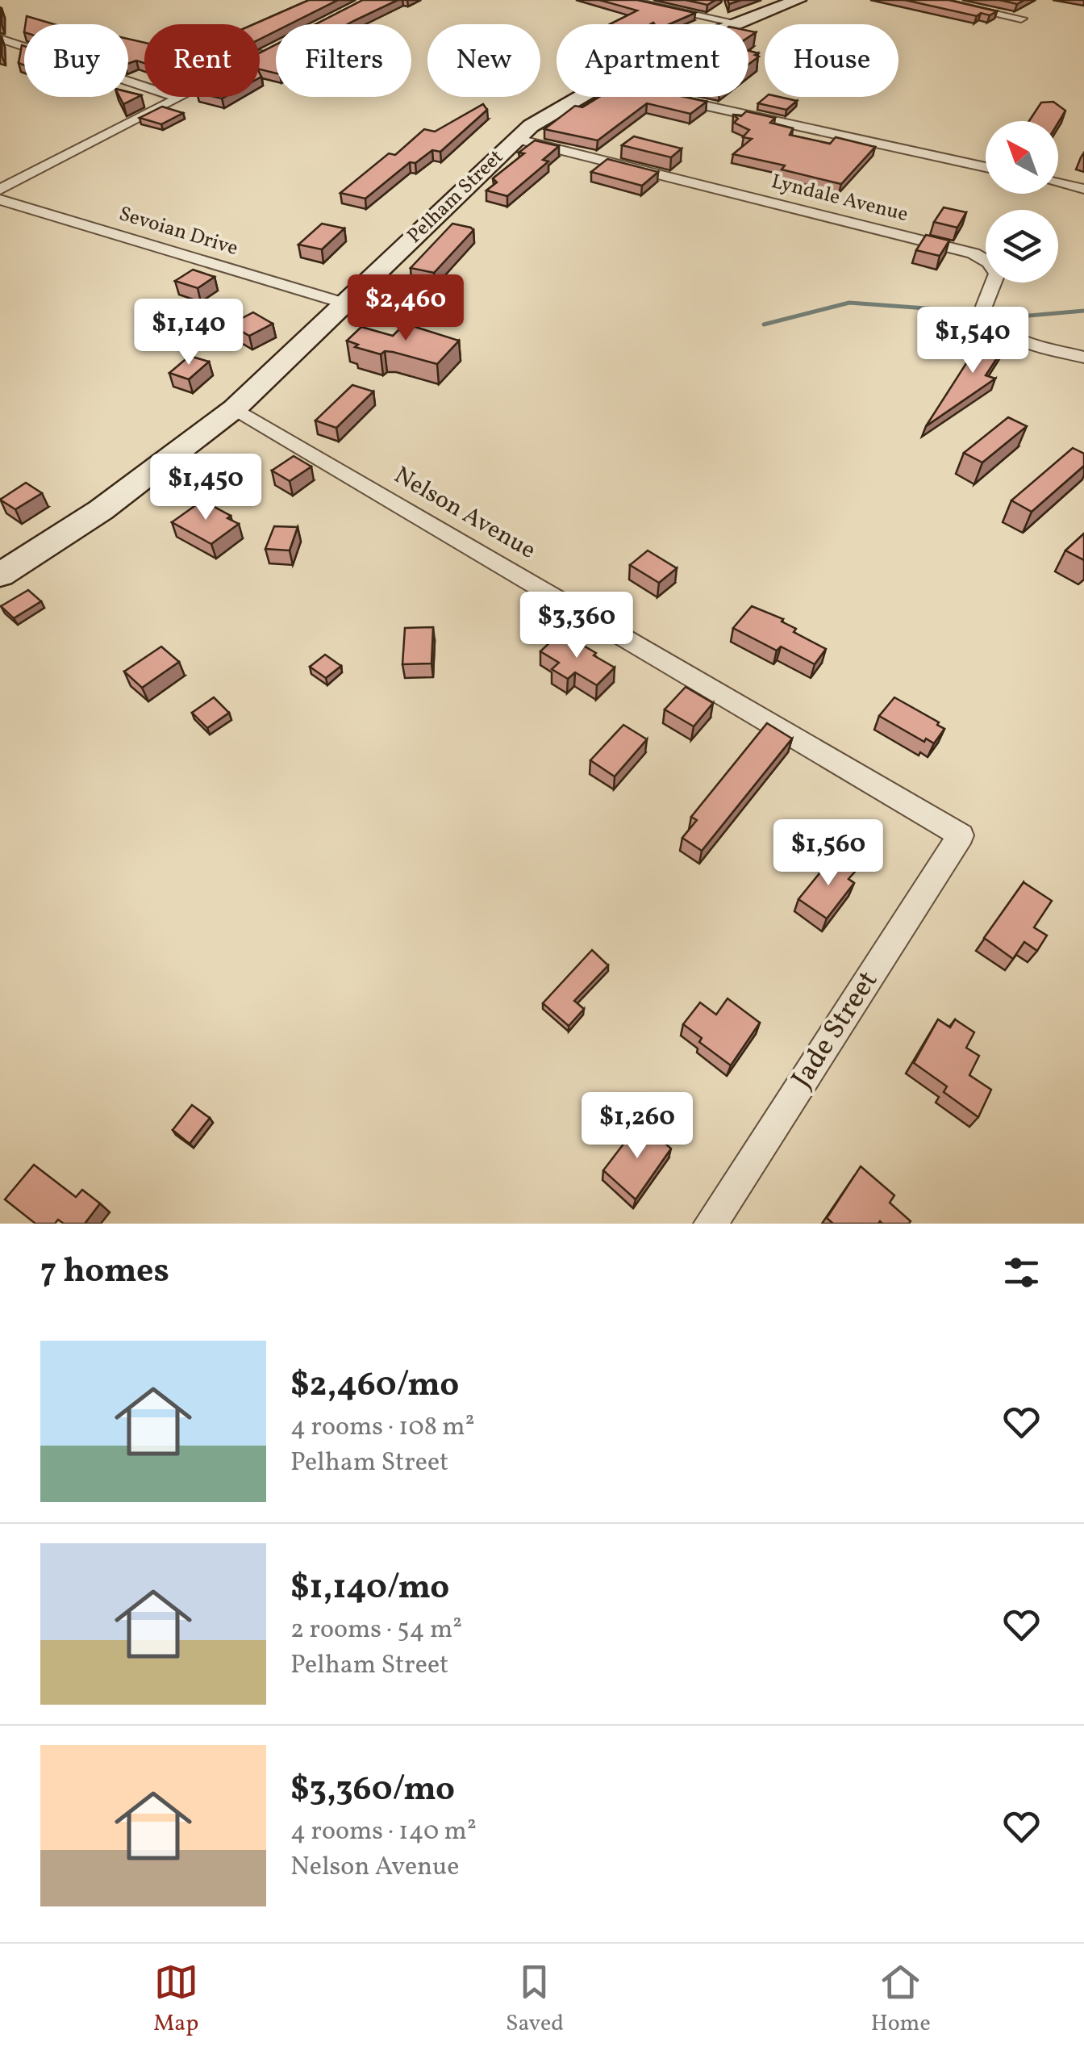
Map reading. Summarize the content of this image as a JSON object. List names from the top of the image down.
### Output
{
  "streets": {
    "street": [
      "Pelham Street",
      "Lyndale Avenue",
      "Sevoian Drive",
      "Nelson Avenue",
      "Jade Street"
    ]
  },
  "crossings": [
    ["Pelham Street", "Lyndale Avenue"],
    ["Pelham Street", "Sevoian Drive"],
    ["Pelham Street", "Nelson Avenue"],
    ["Nelson Avenue", "Jade Street"]
  ],
  "north": "top left",
  "page": {
    "chip": [
      "Buy",
      "Rent",
      "Filters",
      "New",
      "Apartment",
      "House"
    ],
    "price": [
      "$2,460",
      "$1,140",
      "$1,540",
      "$1,450",
      "$3,360",
      "$1,560",
      "$1,260"
    ],
    "heading": "7 homes",
    "list": [
      {
        "name": "$2,460/mo",
        "note": "4 rooms · 108 m² · Pelham Street"
      },
      {
        "name": "$1,140/mo",
        "note": "2 rooms · 54 m² · Pelham Street"
      },
      {
        "name": "$3,360/mo",
        "note": "4 rooms · 140 m² · Nelson Avenue"
      }
    ],
    "tabs": ["Map", "Saved", "Home"]
  }
}
